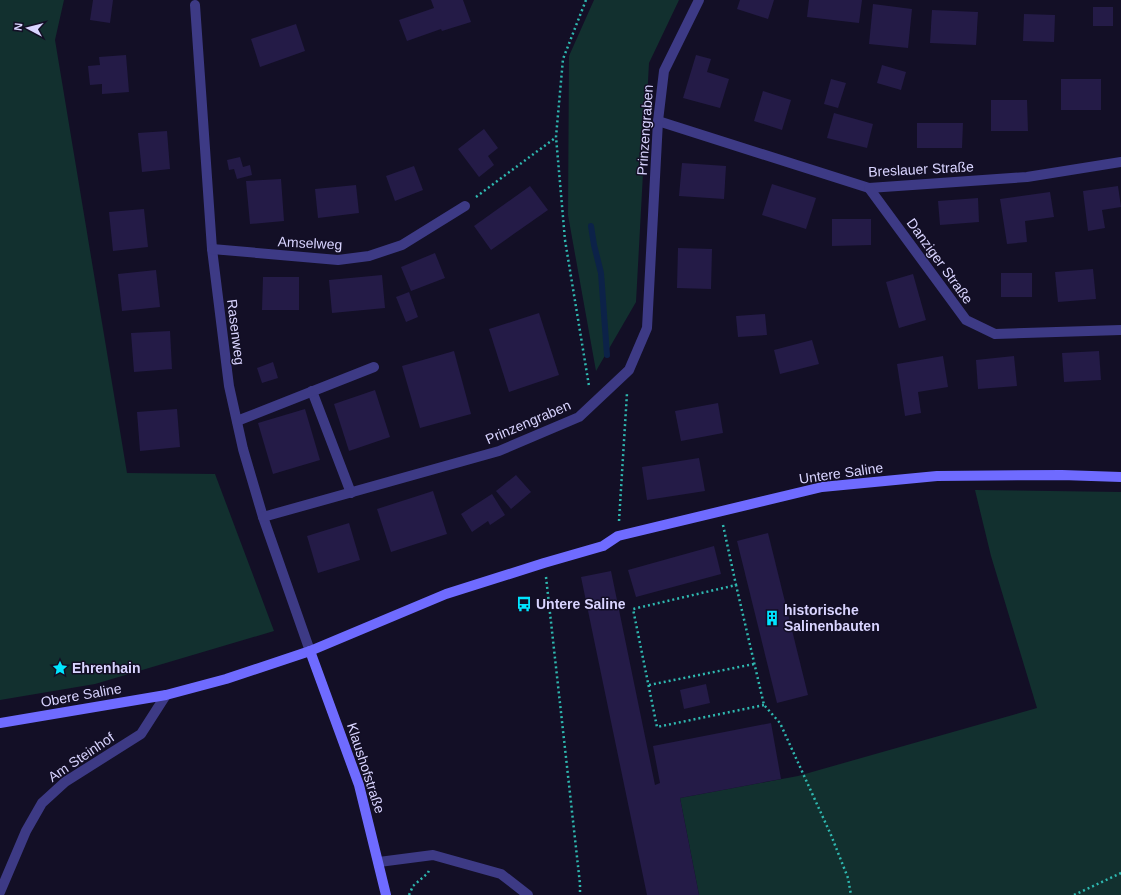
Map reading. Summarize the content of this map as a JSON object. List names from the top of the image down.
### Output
{
  "streets": {
    "main road": ["Untere Saline", "Obere Saline", "Klaushofstraße"],
    "street": [
      "Prinzengraben",
      "Breslauer Straße",
      "Amselweg",
      "Danziger Straße",
      "Rasenweg",
      "Am Steinhof"
    ]
  },
  "crossings": [
    ["Prinzengraben", "Breslauer Straße"],
    ["Prinzengraben", "Rasenweg"],
    ["Breslauer Straße", "Danziger Straße"],
    ["Amselweg", "Rasenweg"],
    ["Rasenweg", "Untere Saline"],
    ["Rasenweg", "Klaushofstraße"],
    ["Untere Saline", "Obere Saline"],
    ["Untere Saline", "Am Steinhof"],
    ["Untere Saline", "Klaushofstraße"],
    ["Obere Saline", "Am Steinhof"]
  ],
  "places": {
    "bus stop": ["Untere Saline"],
    "building": ["historische Salinenbauten"],
    "place": ["Ehrenhain"]
  },
  "north": "left"
}
